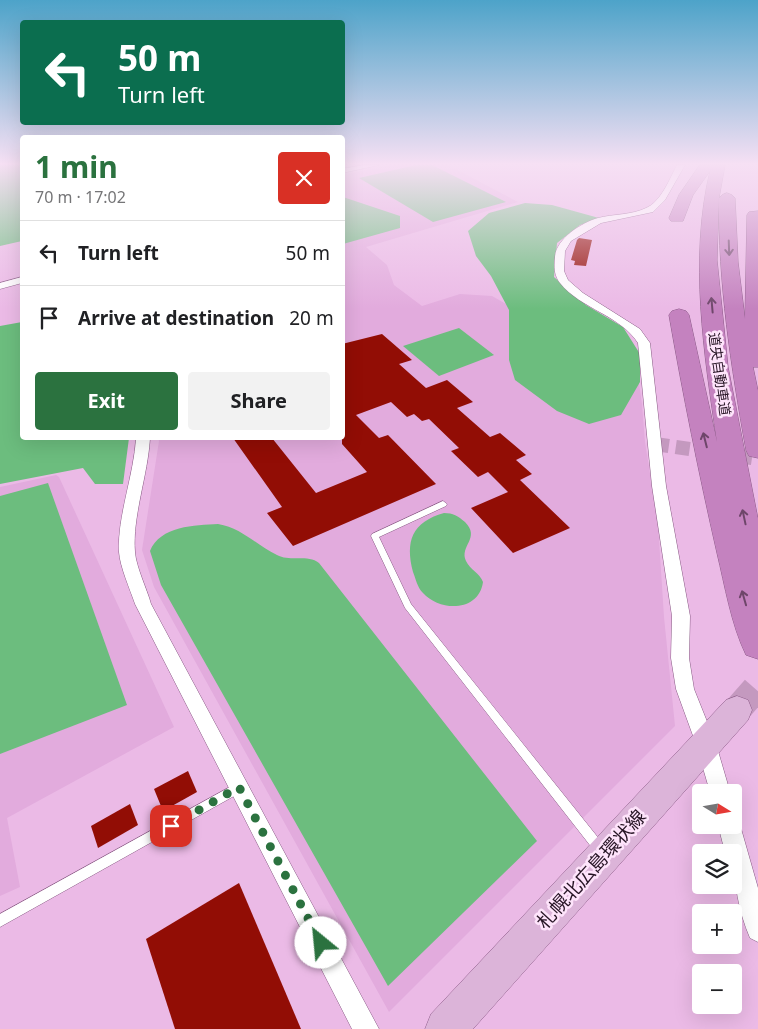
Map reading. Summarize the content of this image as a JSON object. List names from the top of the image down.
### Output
{
  "streets": {
    "highway": ["道央自動車道"],
    "main road": ["札幌北広島環状線"]
  },
  "north": "right",
  "page": {
    "turn": ["50 m", "Turn left"],
    "heading": ["1 min", "70 m · 17:02"],
    "list": [
      {
        "name": "Turn left",
        "value": "50 m"
      },
      {
        "name": "Arrive at destination",
        "value": "20 m"
      }
    ],
    "buttons": ["Exit", "Share"],
    "map_buttons": ["+", "−"]
  }
}
